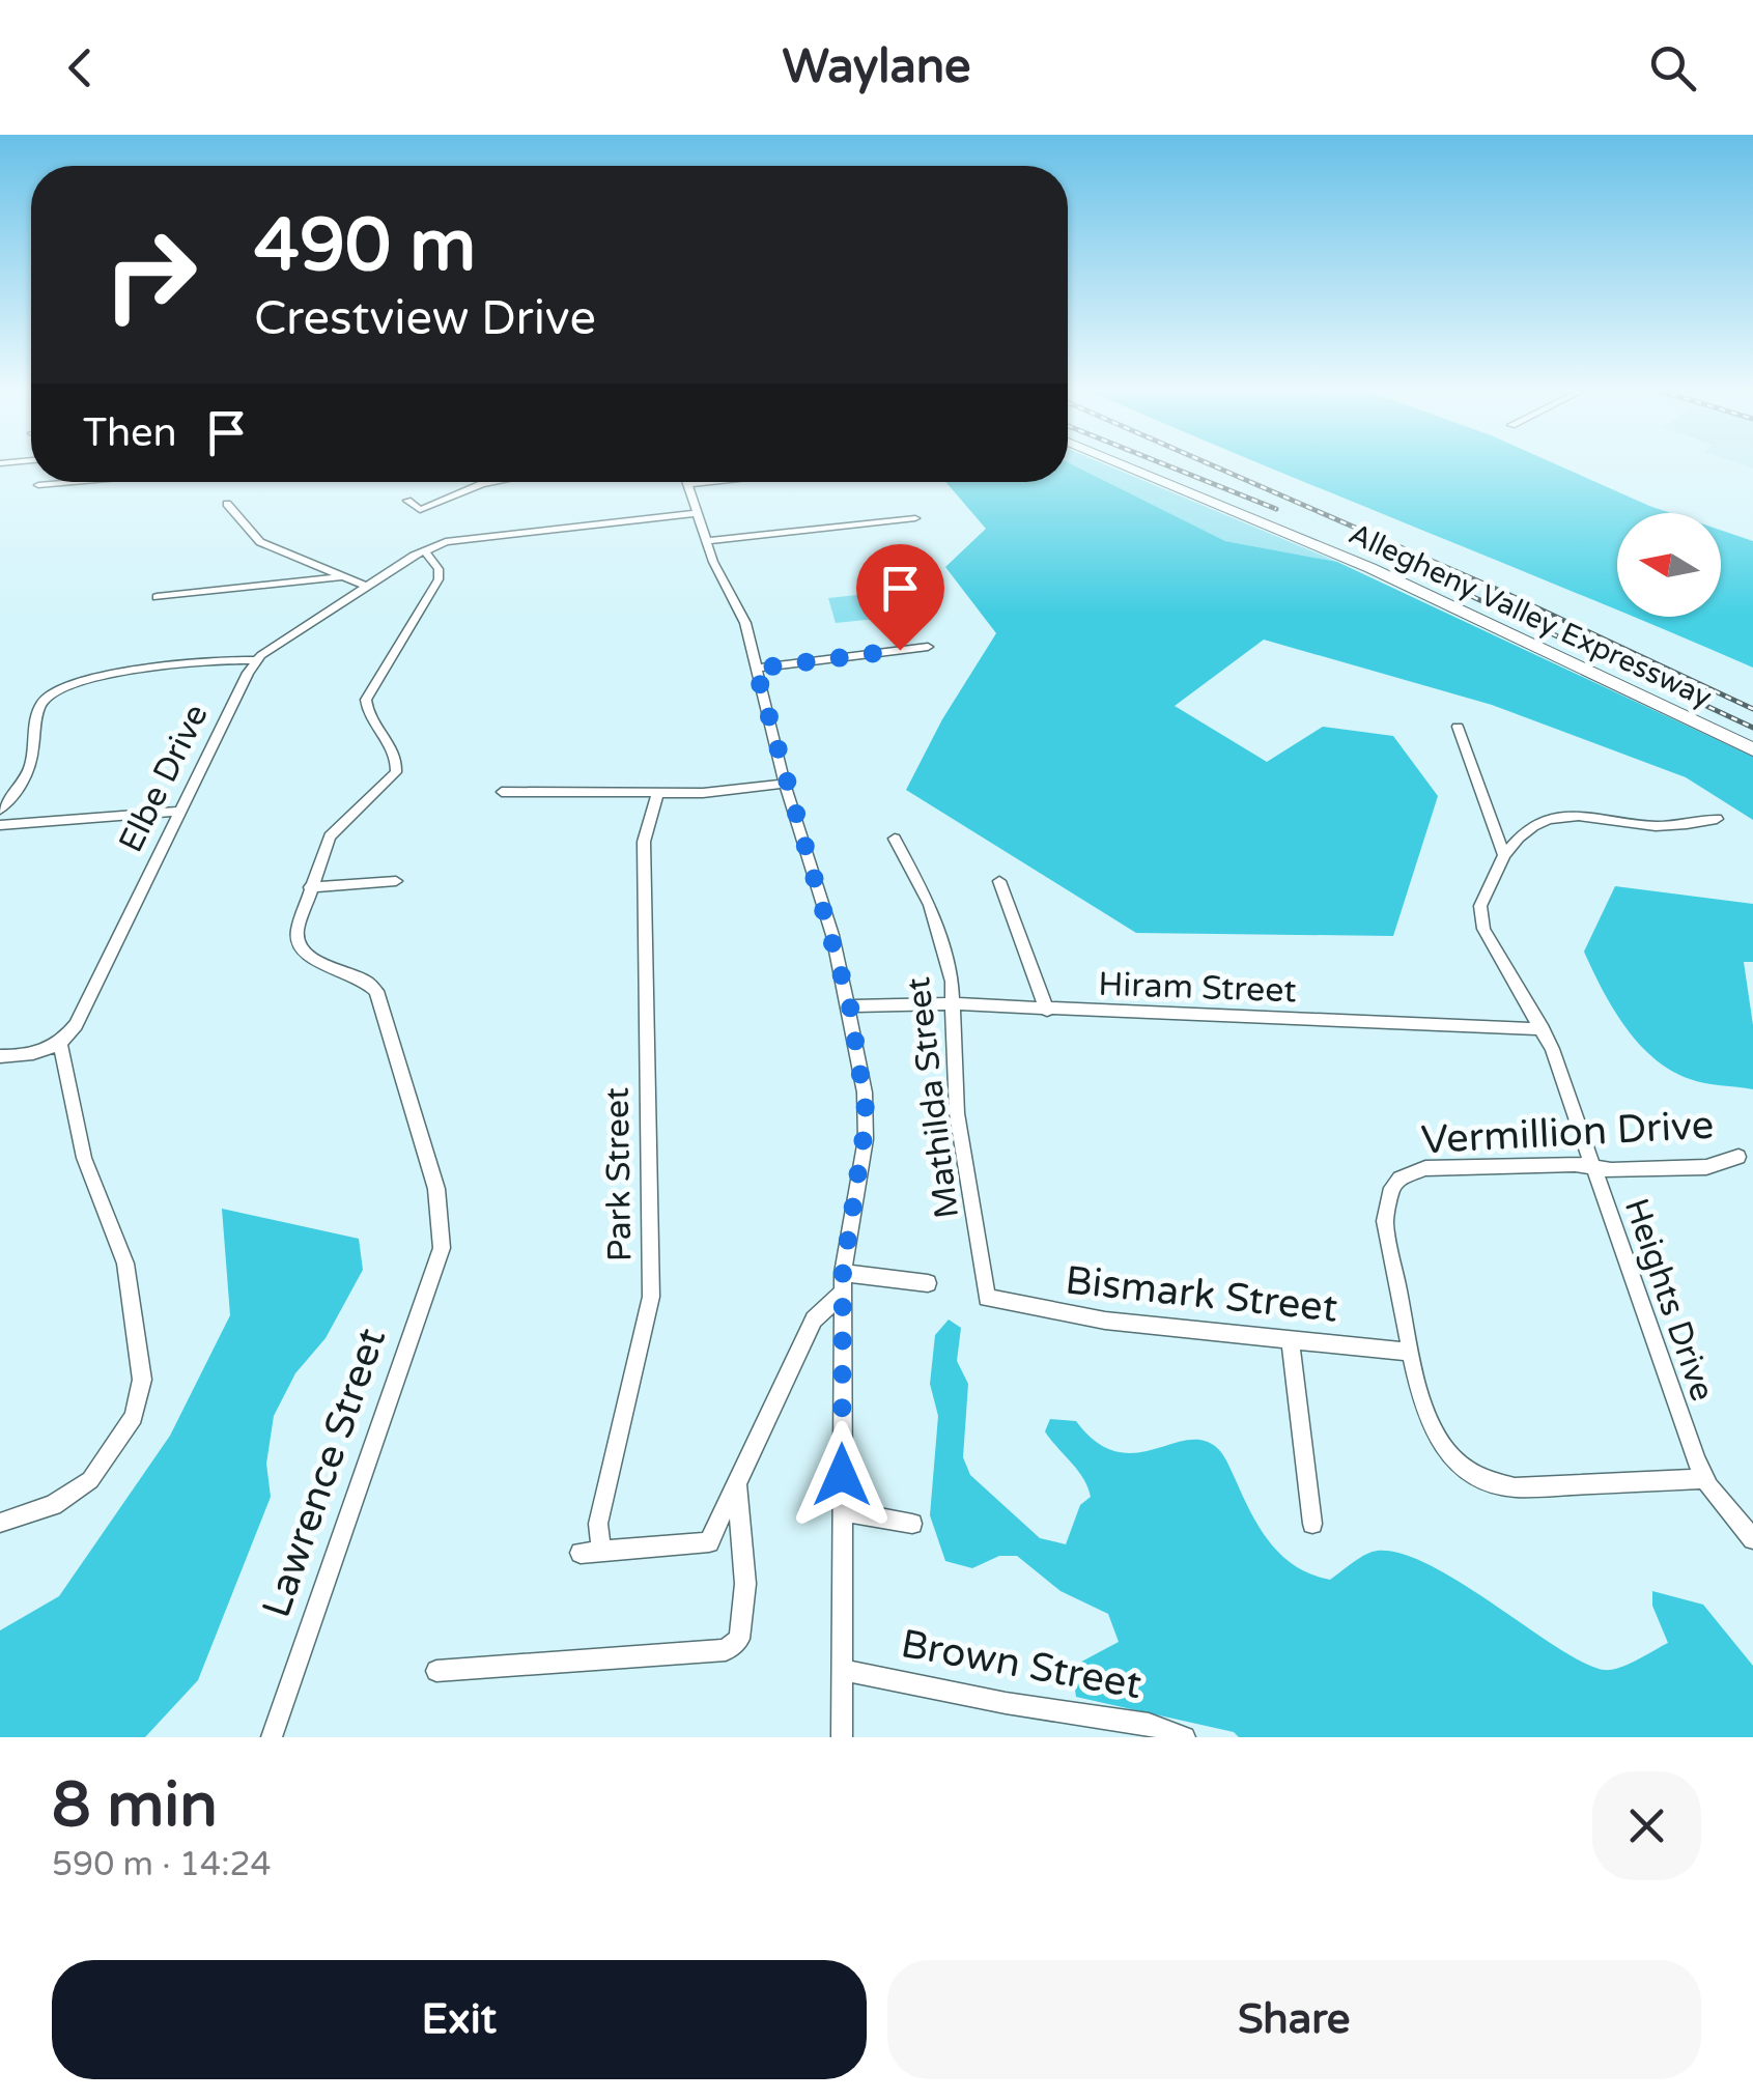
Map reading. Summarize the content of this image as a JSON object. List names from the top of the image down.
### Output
{
  "streets": {
    "highway": ["Allegheny Valley Expressway"],
    "street": [
      "Elbe Drive",
      "Hiram Street",
      "Mathilda Street",
      "Vermillion Drive",
      "Park Street",
      "Bismark Street",
      "Heights Drive",
      "Lawrence Street",
      "Brown Street"
    ]
  },
  "crossings": [
    ["Hiram Street", "Mathilda Street"],
    ["Hiram Street", "Heights Drive"],
    ["Mathilda Street", "Bismark Street"],
    ["Vermillion Drive", "Bismark Street"],
    ["Vermillion Drive", "Heights Drive"]
  ],
  "north": "left",
  "page": {
    "header": "Waylane",
    "turn": ["490 m", "Crestview Drive"],
    "then": "Then",
    "heading": ["8 min", "590 m · 14:24"],
    "buttons": ["Exit", "Share"]
  }
}
